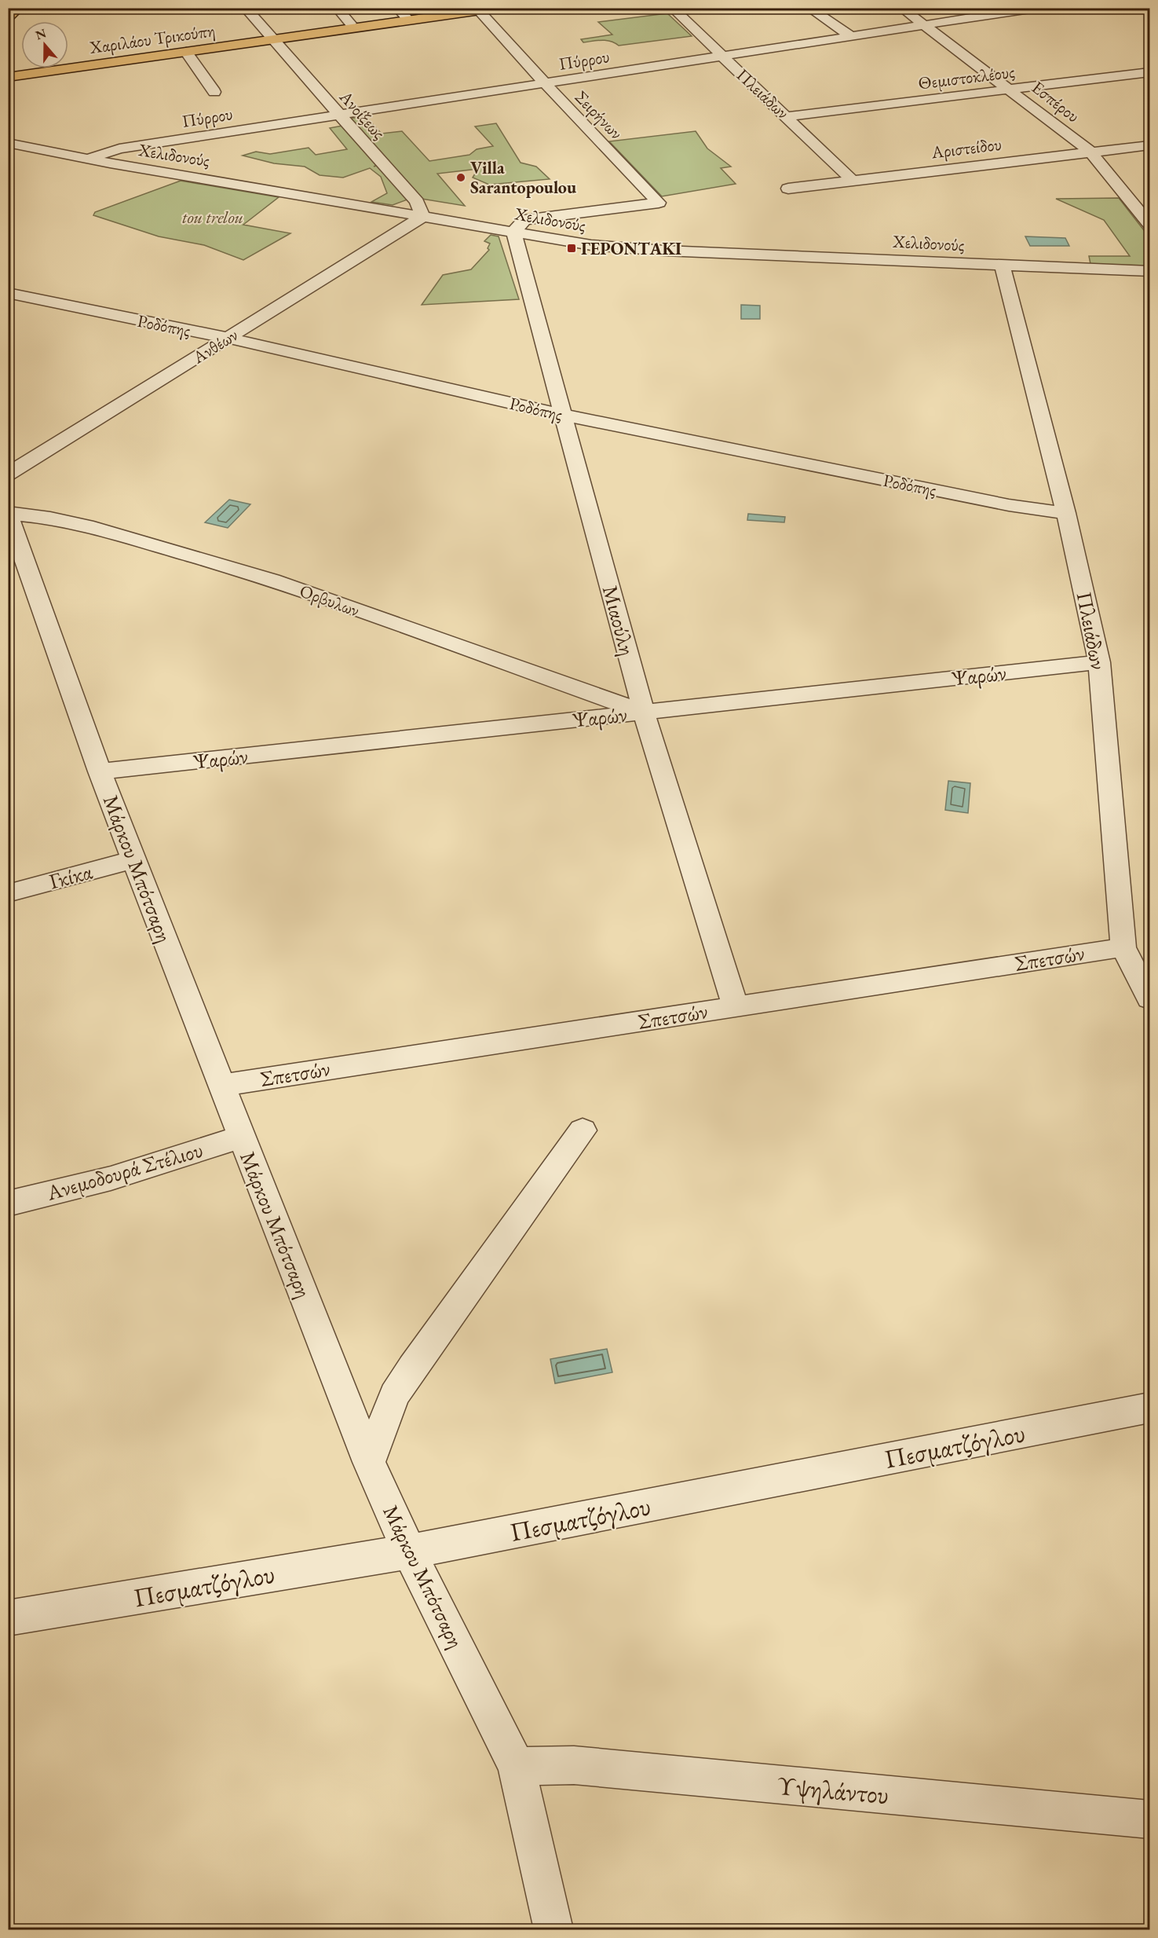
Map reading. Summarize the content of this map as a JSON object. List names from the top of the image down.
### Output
{
  "streets": {
    "main road": ["Χαριλάου Τρικούπη"],
    "street": [
      "Πύρρου",
      "Θεμιστοκλέους",
      "Πλειάδων",
      "Εσπέρου",
      "Ανοίξεως",
      "Σειρήνων",
      "Αριστείδου",
      "Χελιδονούς",
      "Ροδόπης",
      "Ανθέων",
      "Ορβυλων",
      "Μιαούλη",
      "Ψαρών",
      "Μάρκου Μπότσαρη",
      "Γκίκα",
      "Σπετσών",
      "Ανεμοδουρά Στέλιου",
      "Πεσματζόγλου",
      "Υψηλάντου"
    ]
  },
  "crossings": [
    ["Χαριλάου Τρικούπη", "Ανοίξεως"],
    ["Χαριλάου Τρικούπη", "Σειρήνων"],
    ["Πύρρου", "Πλειάδων"],
    ["Πύρρου", "Εσπέρου"],
    ["Πύρρου", "Ανοίξεως"],
    ["Πύρρου", "Σειρήνων"],
    ["Πύρρου", "Χελιδονούς"],
    ["Θεμιστοκλέους", "Πλειάδων"],
    ["Θεμιστοκλέους", "Εσπέρου"],
    ["Πλειάδων", "Αριστείδου"],
    ["Πλειάδων", "Χελιδονούς"],
    ["Πλειάδων", "Ροδόπης"],
    ["Πλειάδων", "Ψαρών"],
    ["Πλειάδων", "Σπετσών"],
    ["Εσπέρου", "Αριστείδου"],
    ["Ανοίξεως", "Χελιδονούς"],
    ["Ανοίξεως", "Ανθέων"],
    ["Σειρήνων", "Χελιδονούς"],
    ["Σειρήνων", "Μιαούλη"],
    ["Χελιδονούς", "Ανθέων"],
    ["Χελιδονούς", "Μιαούλη"],
    ["Ροδόπης", "Ανθέων"],
    ["Ροδόπης", "Μιαούλη"],
    ["Ορβυλων", "Μιαούλη"],
    ["Ορβυλων", "Ψαρών"],
    ["Ορβυλων", "Μάρκου Μπότσαρη"],
    ["Μιαούλη", "Ψαρών"],
    ["Μιαούλη", "Σπετσών"],
    ["Ψαρών", "Μάρκου Μπότσαρη"],
    ["Μάρκου Μπότσαρη", "Γκίκα"],
    ["Μάρκου Μπότσαρη", "Σπετσών"],
    ["Μάρκου Μπότσαρη", "Ανεμοδουρά Στέλιου"],
    ["Μάρκου Μπότσαρη", "Πεσματζόγλου"],
    ["Μάρκου Μπότσαρη", "Υψηλάντου"]
  ],
  "parks": ["tou trelou"],
  "places": {
    "other": ["Villa Sarantopoulou"],
    "transit": ["ΓΕΡΟΝΤΑΚΙ"]
  },
  "north": "top"
}
